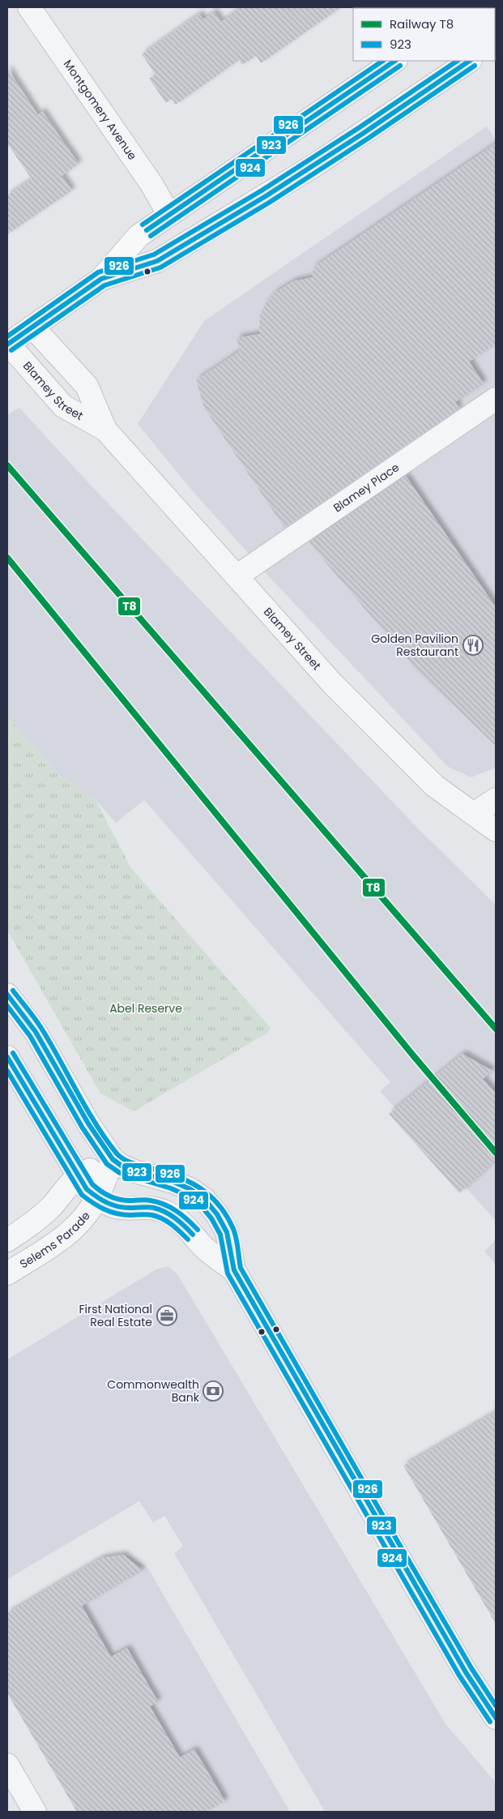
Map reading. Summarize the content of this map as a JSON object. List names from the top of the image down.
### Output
{
  "streets": {
    "street": [
      "Montgomery Avenue",
      "Blamey Street",
      "Blamey Place",
      "Selems Parade"
    ]
  },
  "crossings": [
    ["Blamey Street", "Blamey Place"]
  ],
  "parks": ["Abel Reserve"],
  "places": {
    "restaurant": ["Golden Pavilion Restaurant"],
    "office": ["First National Real Estate"],
    "bank": ["Commonwealth Bank"]
  },
  "lines": [
    "transit line 923",
    "transit line 926",
    "transit line 924",
    "rail line T8"
  ],
  "legend": ["Railway T8", "923"]
}
